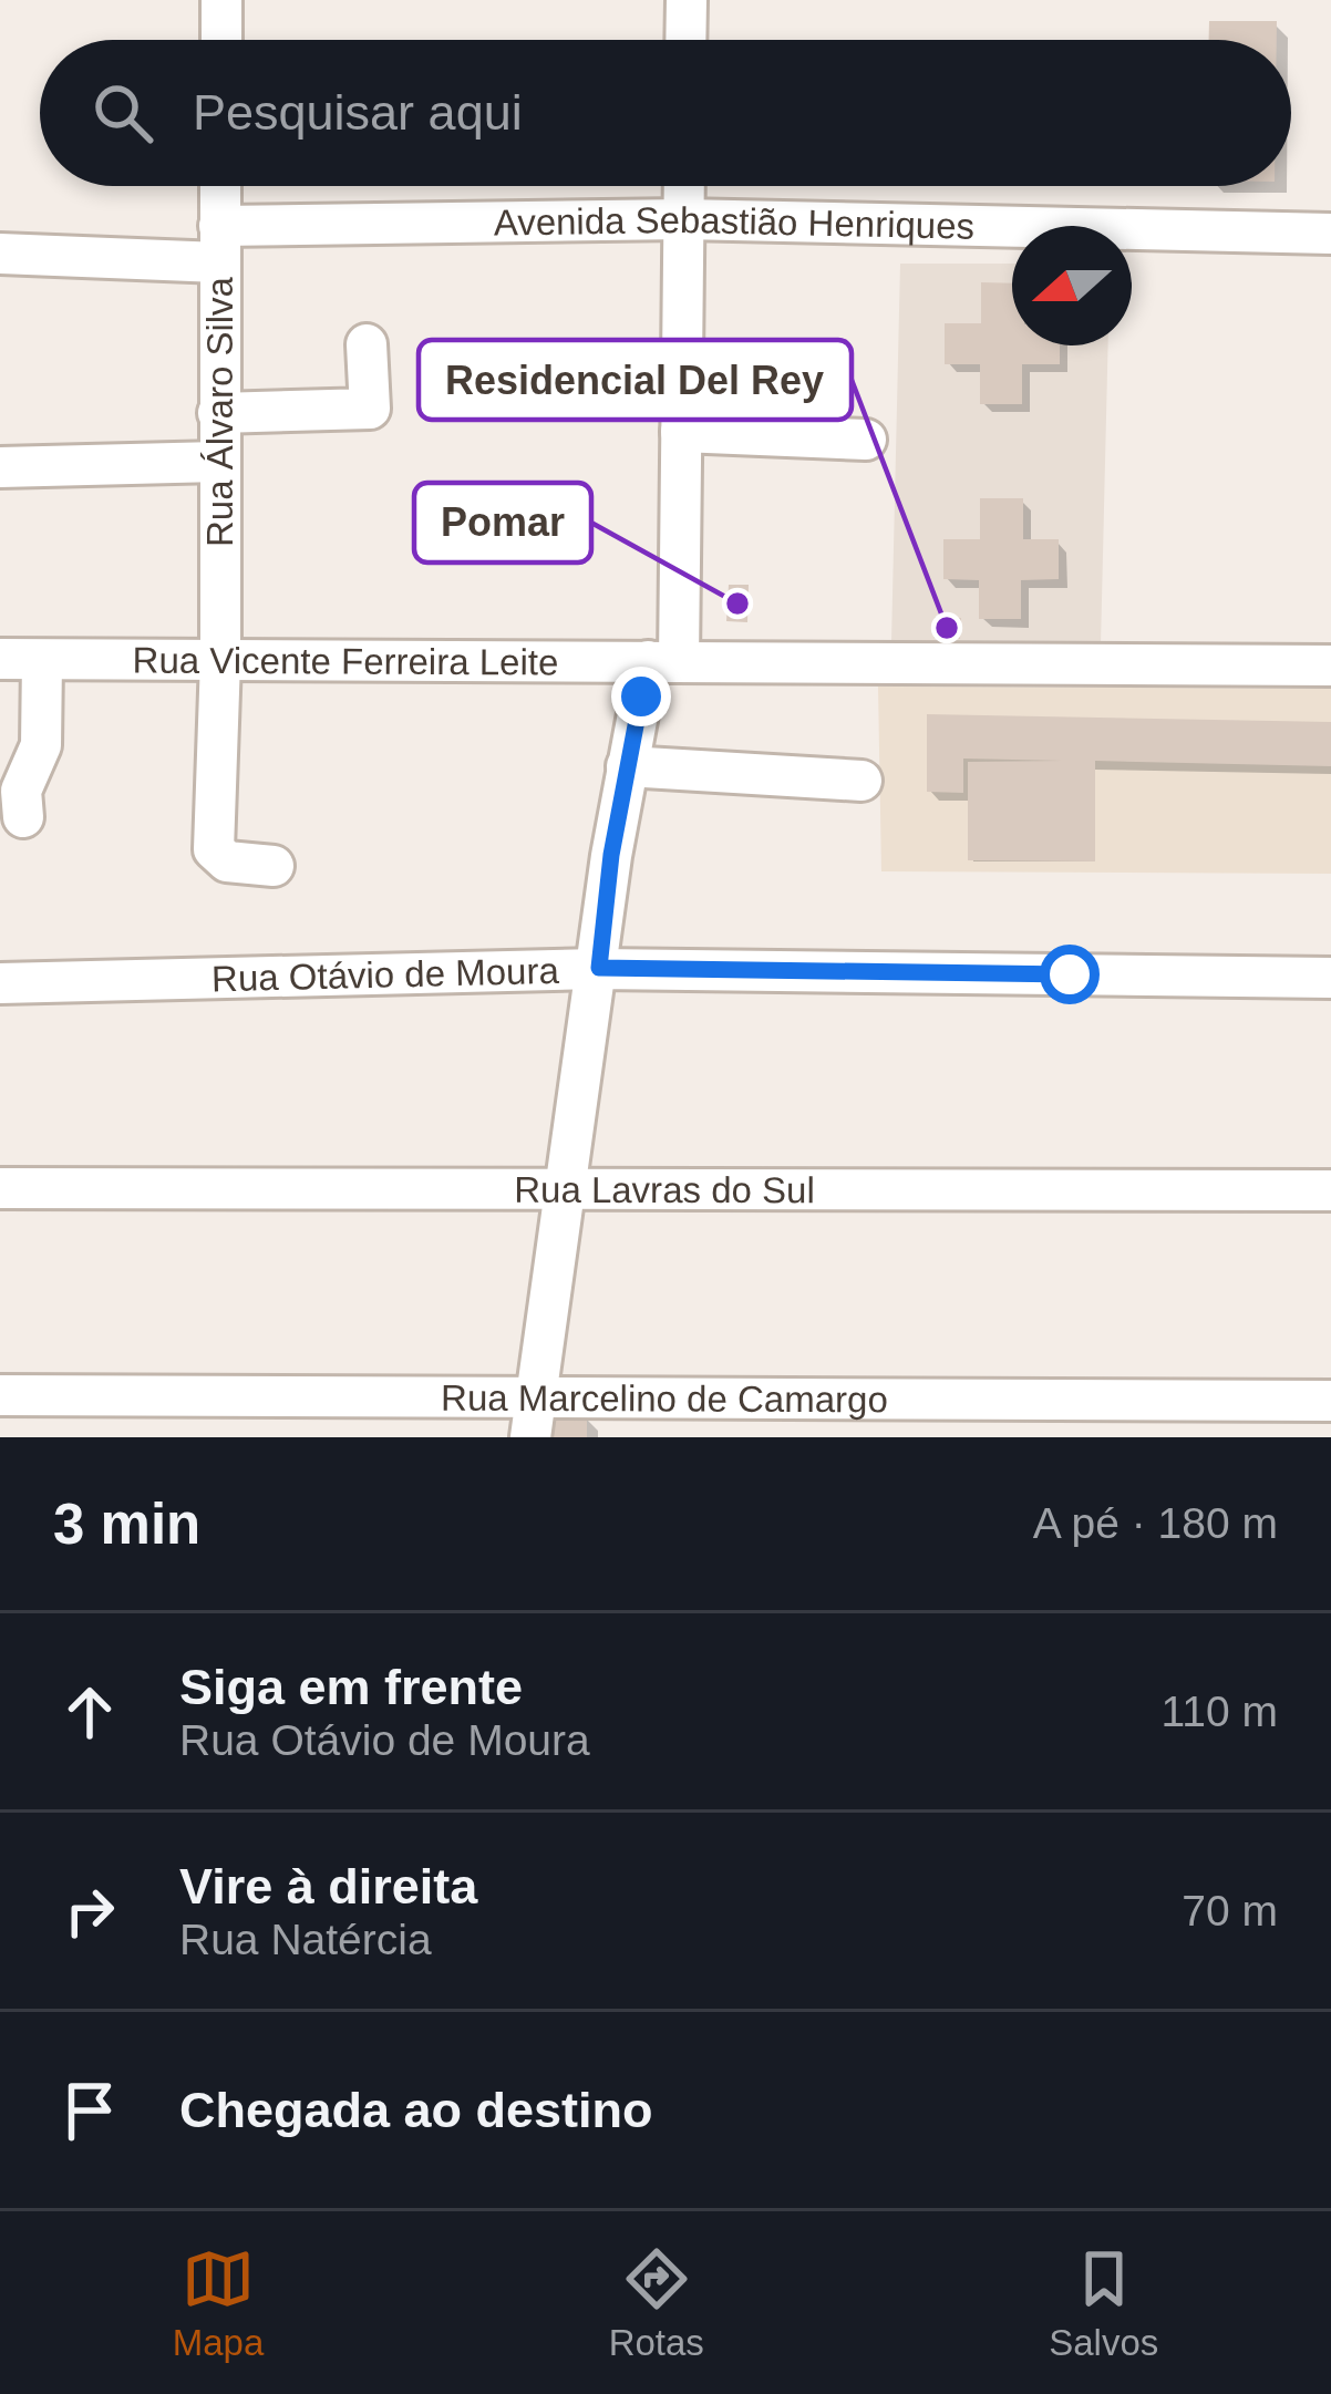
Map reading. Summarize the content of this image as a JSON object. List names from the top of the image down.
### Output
{
  "streets": {
    "street": [
      "Avenida Sebastião Henriques",
      "Rua Álvaro Silva",
      "Rua Vicente Ferreira Leite",
      "Rua Otávio de Moura",
      "Rua Lavras do Sul",
      "Rua Marcelino de Camargo"
    ]
  },
  "crossings": [
    ["Avenida Sebastião Henriques", "Rua Álvaro Silva"],
    ["Rua Álvaro Silva", "Rua Vicente Ferreira Leite"]
  ],
  "places": ["Pomar", "Residencial Del Rey"],
  "north": "left",
  "page": {
    "search": "Pesquisar aqui",
    "heading": ["3 min", "A pé · 180 m"],
    "list": [
      ["Siga em frente", "Rua Otávio de Moura", "110 m"],
      ["Vire à direita", "Rua Natércia", "70 m"],
      "Chegada ao destino"
    ],
    "nav": ["Mapa", "Rotas", "Salvos"]
  }
}
